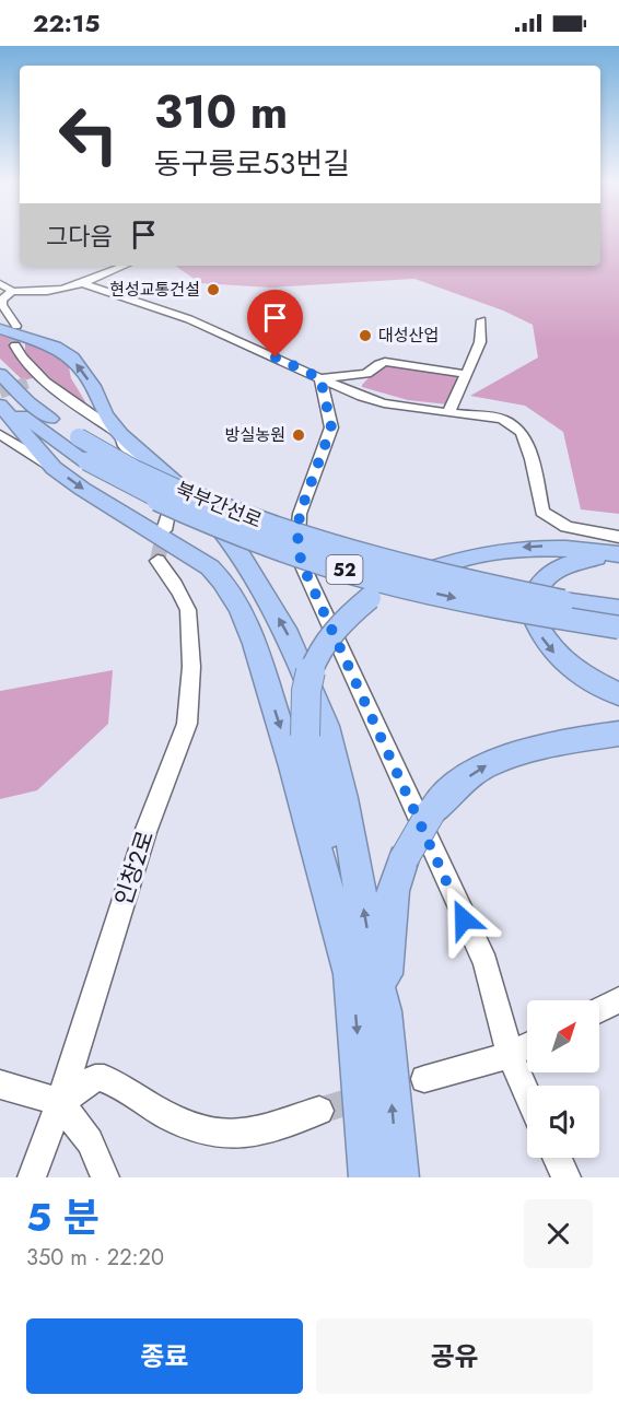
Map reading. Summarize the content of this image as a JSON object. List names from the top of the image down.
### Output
{
  "streets": {
    "highway": ["북부간선로", "52"],
    "street": ["인창2로"]
  },
  "places": ["현성교통건설", "대성산업", "방실농원"],
  "north": "top right",
  "page": {
    "status": "22:15",
    "turn": ["310 m", "동구릉로53번길"],
    "then": "그다음",
    "heading": ["5 분", "350 m · 22:20"],
    "buttons": ["종료", "공유"]
  }
}
